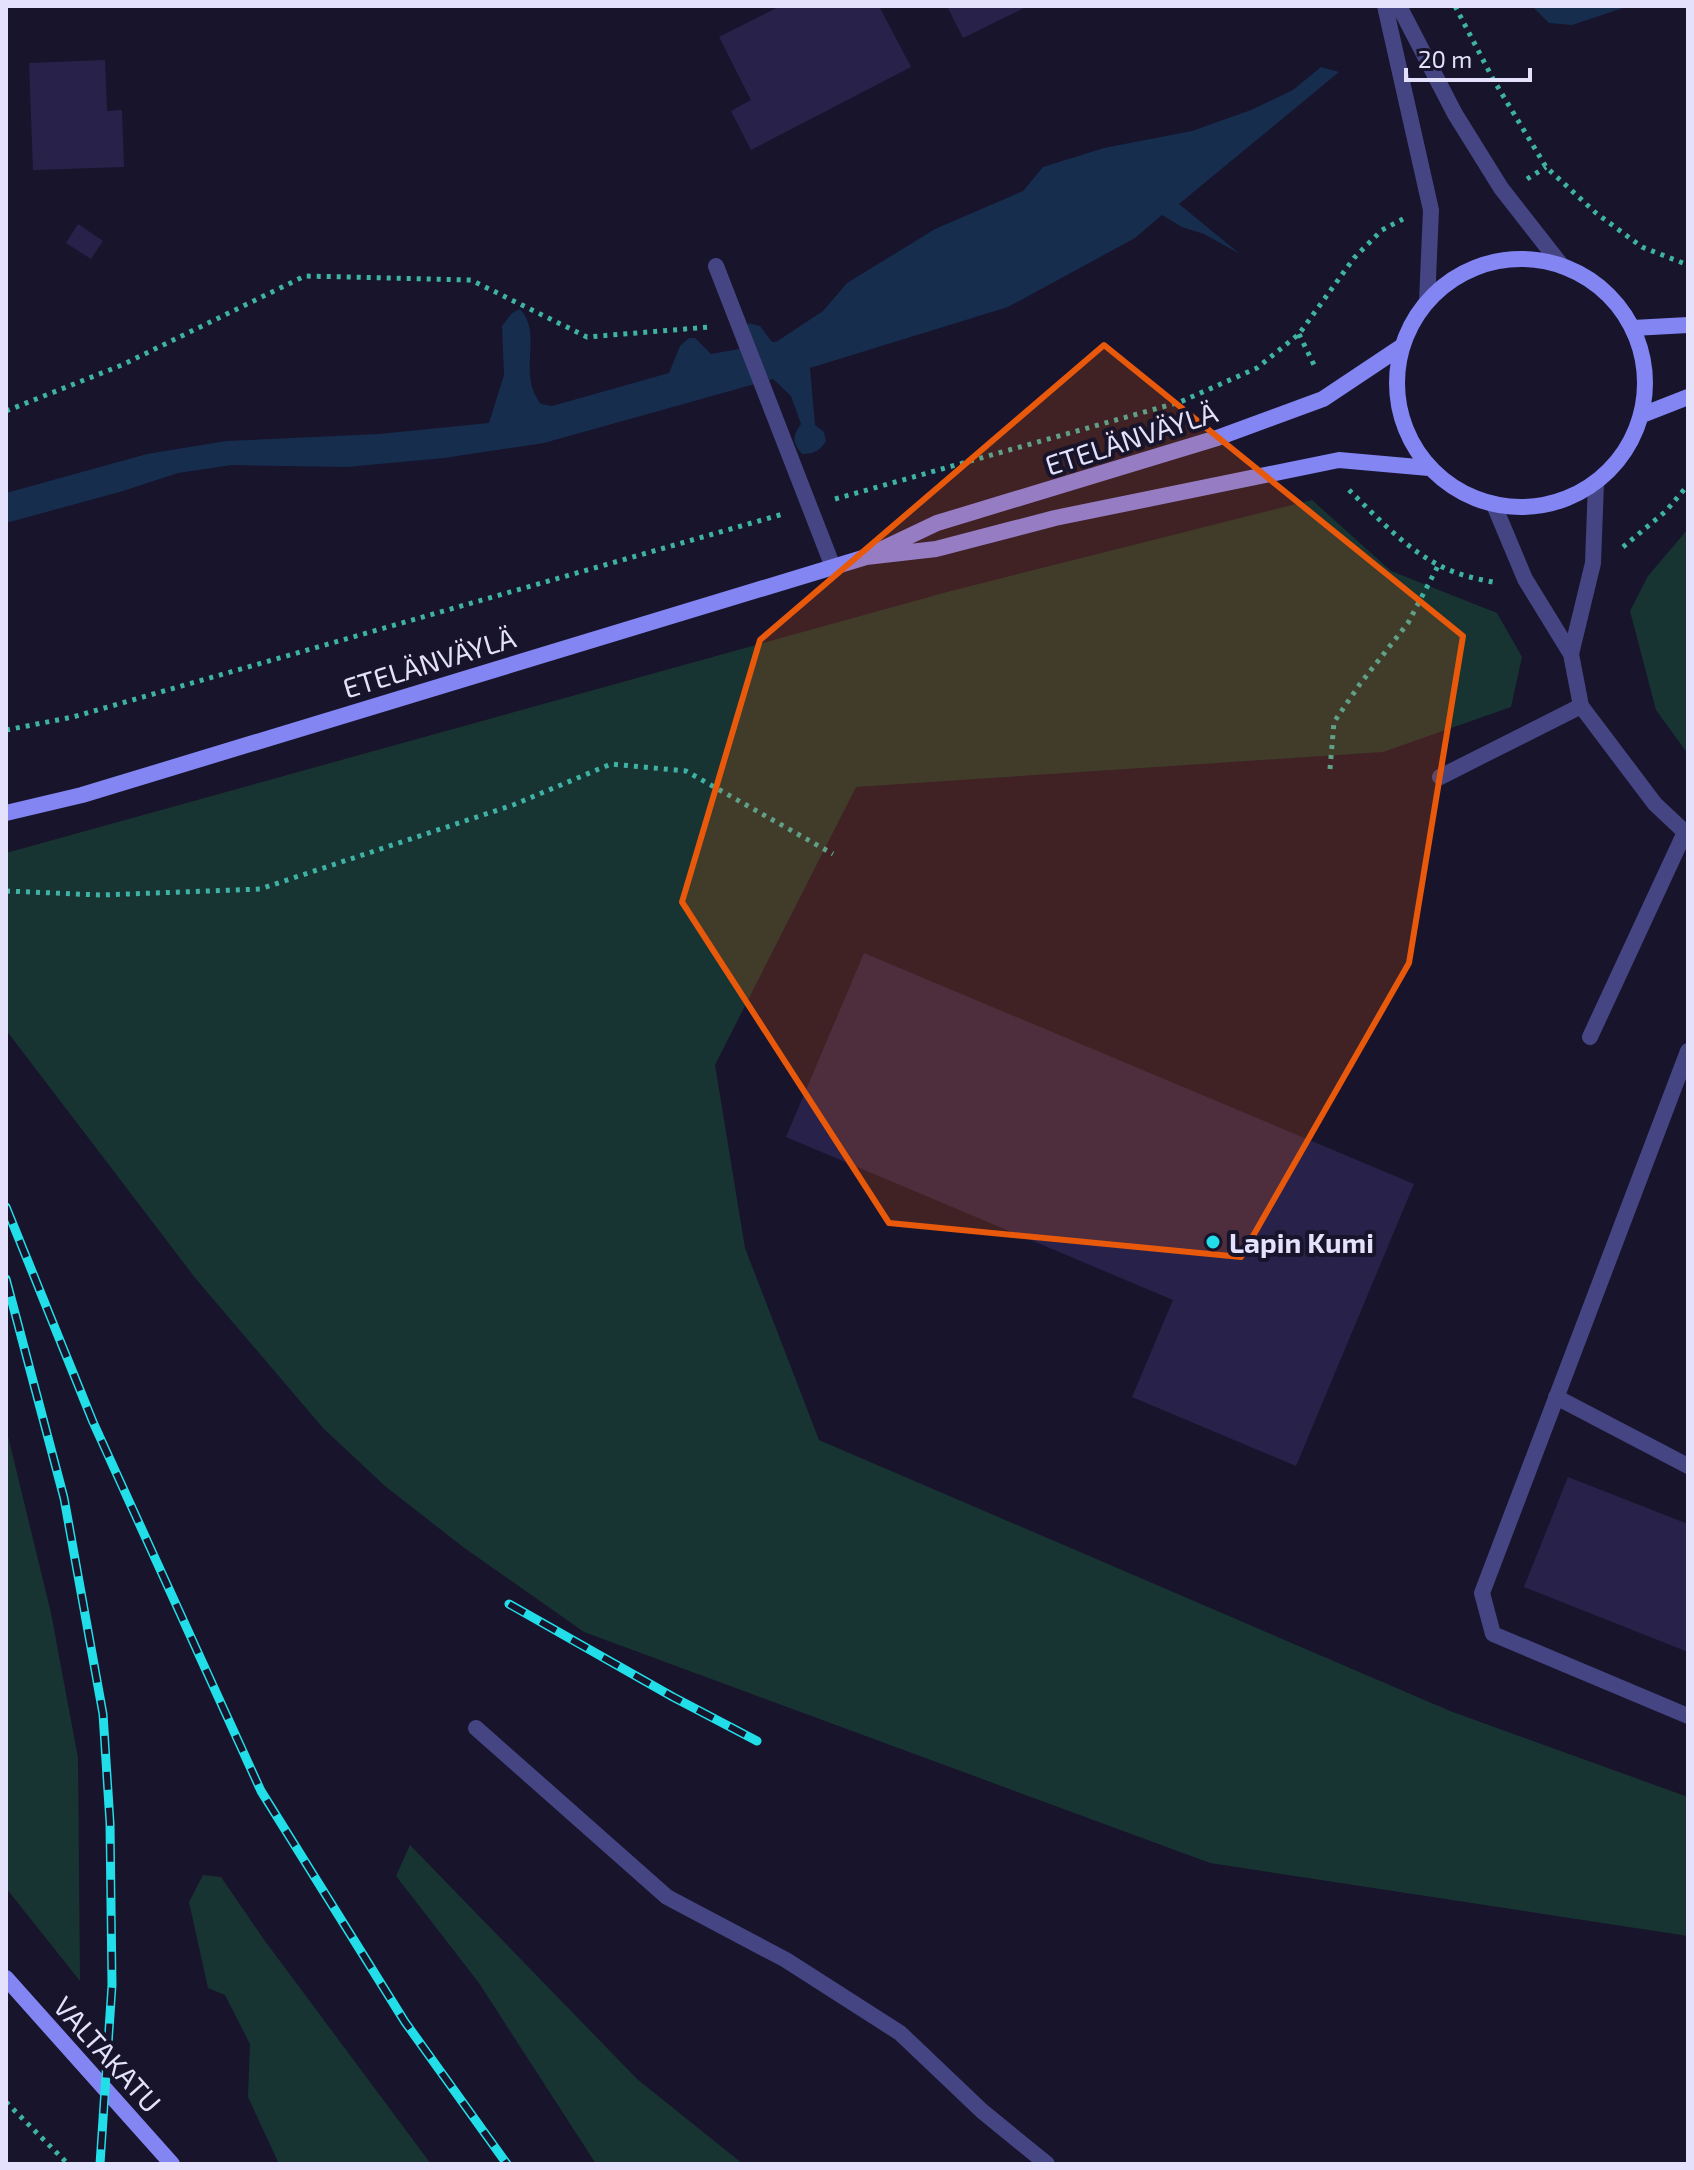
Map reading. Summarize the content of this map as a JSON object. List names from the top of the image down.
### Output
{
  "streets": {
    "main road": ["ETELÄNVÄYLÄ", "VALTAKATU"]
  },
  "places": ["Lapin Kumi"],
  "scale_bar": "20 m"
}
